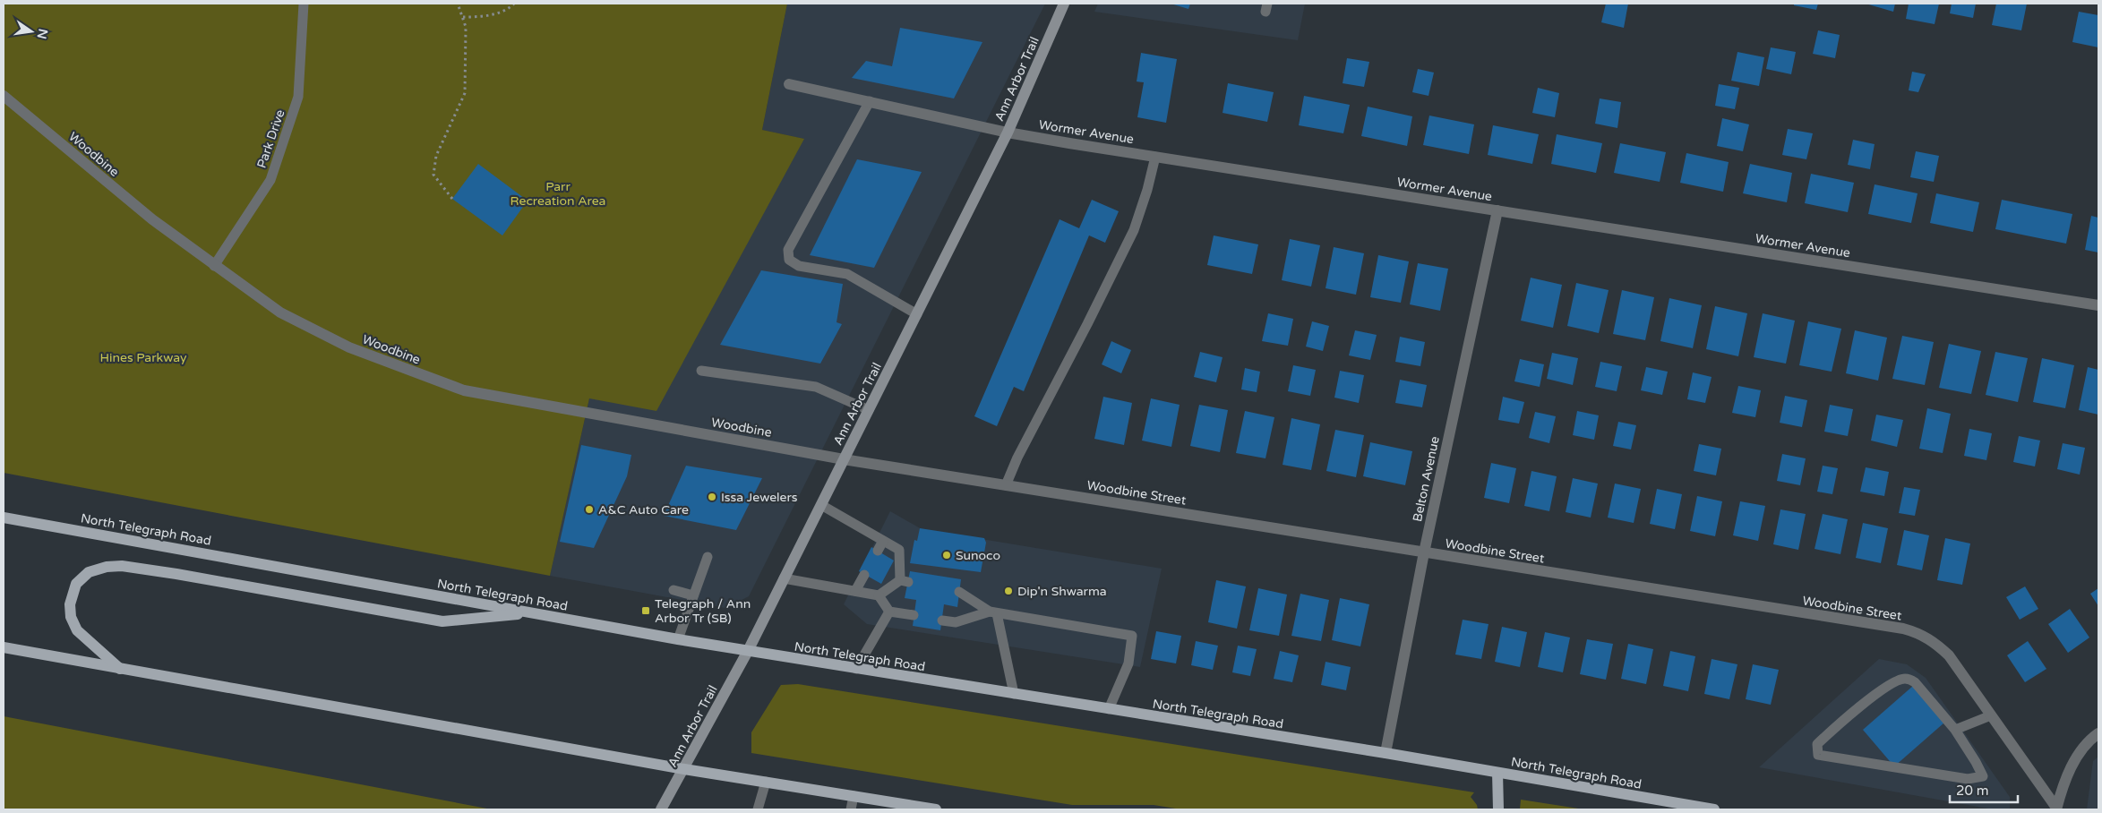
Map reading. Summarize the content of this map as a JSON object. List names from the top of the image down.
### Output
{
  "streets": {
    "main road": ["North Telegraph Road"],
    "street": [
      "Ann Arbor Trail",
      "Wormer Avenue",
      "Woodbine",
      "Belton Avenue",
      "Woodbine Street"
    ],
    "lane": ["Park Drive"]
  },
  "crossings": [
    ["Ann Arbor Trail", "Wormer Avenue"],
    ["Ann Arbor Trail", "Woodbine"],
    ["Ann Arbor Trail", "Woodbine Street"],
    ["Ann Arbor Trail", "North Telegraph Road"],
    ["Wormer Avenue", "Belton Avenue"],
    ["Park Drive", "Woodbine"],
    ["Woodbine", "Woodbine Street"],
    ["Belton Avenue", "Woodbine Street"],
    ["Belton Avenue", "North Telegraph Road"]
  ],
  "parks": ["Parr Recreation Area", "Hines Parkway"],
  "places": {
    "other": [
      "Issa Jewelers",
      "A&C Auto Care",
      "Sunoco",
      "Dip'n Shwarma"
    ],
    "transit": ["Telegraph / Ann Arbor Tr (SB)"]
  },
  "scale_bar": "20 m",
  "north": "right"
}
